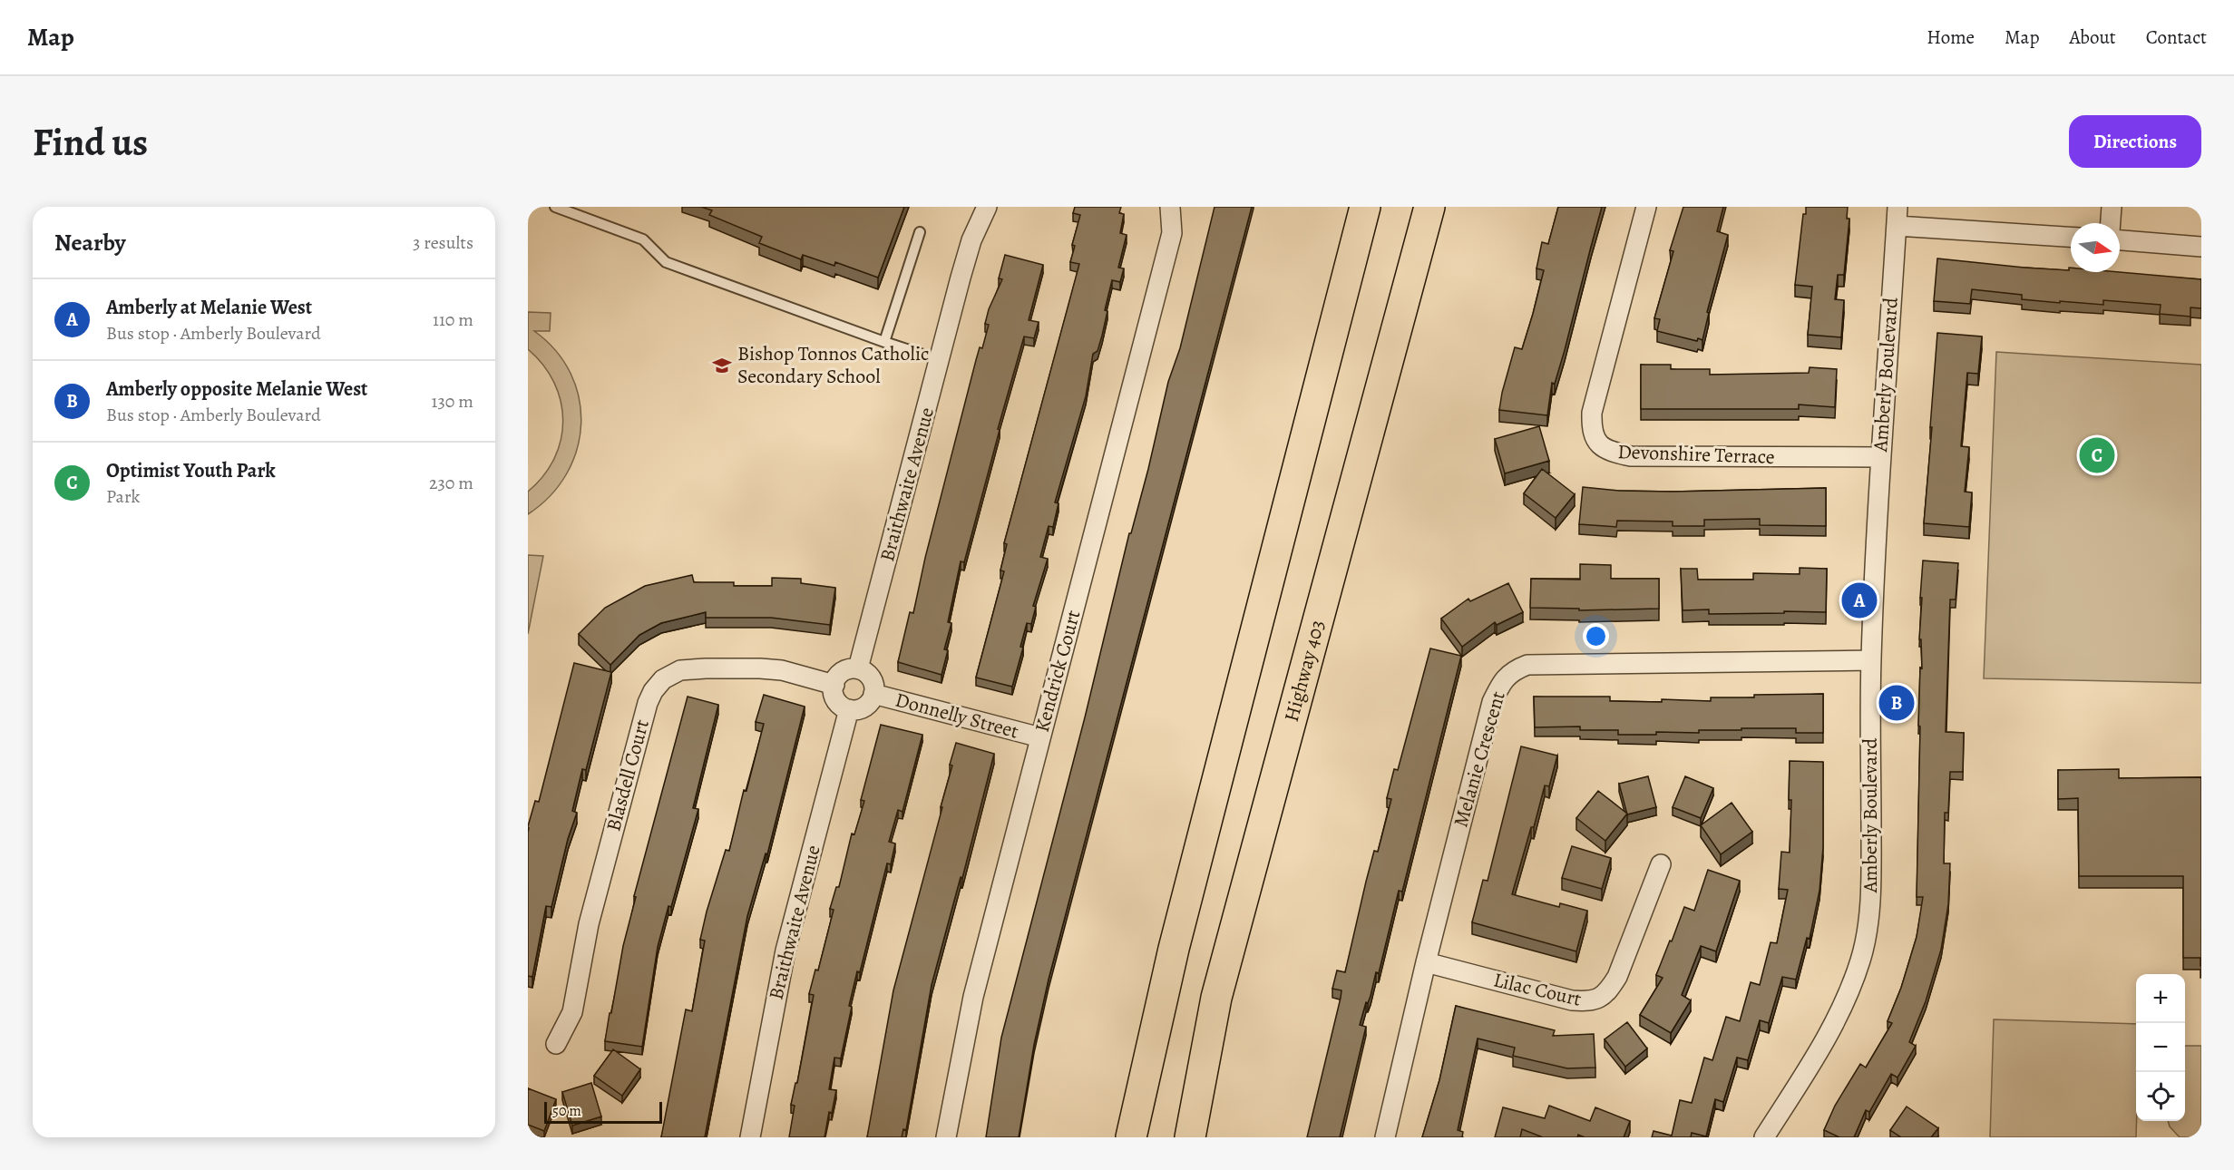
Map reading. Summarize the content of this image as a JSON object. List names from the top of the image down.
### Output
{
  "streets": {
    "highway": ["Highway 403"],
    "street": [
      "Amberly Boulevard",
      "Devonshire Terrace",
      "Braithwaite Avenue",
      "Kendrick Court",
      "Donnelly Street",
      "Melanie Crescent",
      "Blasdell Court",
      "Lilac Court"
    ]
  },
  "crossings": [
    ["Amberly Boulevard", "Devonshire Terrace"],
    ["Amberly Boulevard", "Melanie Crescent"],
    ["Braithwaite Avenue", "Donnelly Street"],
    ["Braithwaite Avenue", "Blasdell Court"],
    ["Kendrick Court", "Donnelly Street"],
    ["Donnelly Street", "Blasdell Court"],
    ["Melanie Crescent", "Lilac Court"]
  ],
  "places": {
    "school or university": ["Bishop Tonnos Catholic Secondary School"]
  },
  "scale_bar": "50 m",
  "north": "right",
  "page": {
    "header": "Map",
    "nav": [
      "Home",
      "Map",
      "About",
      "Contact"
    ],
    "buttons": "Directions",
    "title": "Find us",
    "heading": ["Nearby", "3 results"],
    "list": [
      {
        "mark": "A",
        "name": "Amberly at Melanie West",
        "note": "Bus stop · Amberly Boulevard",
        "value": "110 m"
      },
      {
        "mark": "B",
        "name": "Amberly opposite Melanie West",
        "note": "Bus stop · Amberly Boulevard",
        "value": "130 m"
      },
      {
        "mark": "C",
        "name": "Optimist Youth Park",
        "note": "Park",
        "value": "230 m"
      }
    ],
    "pins": ["C", "A", "B"],
    "map_buttons": ["+", "−"],
    "scale": "50 m"
  }
}
